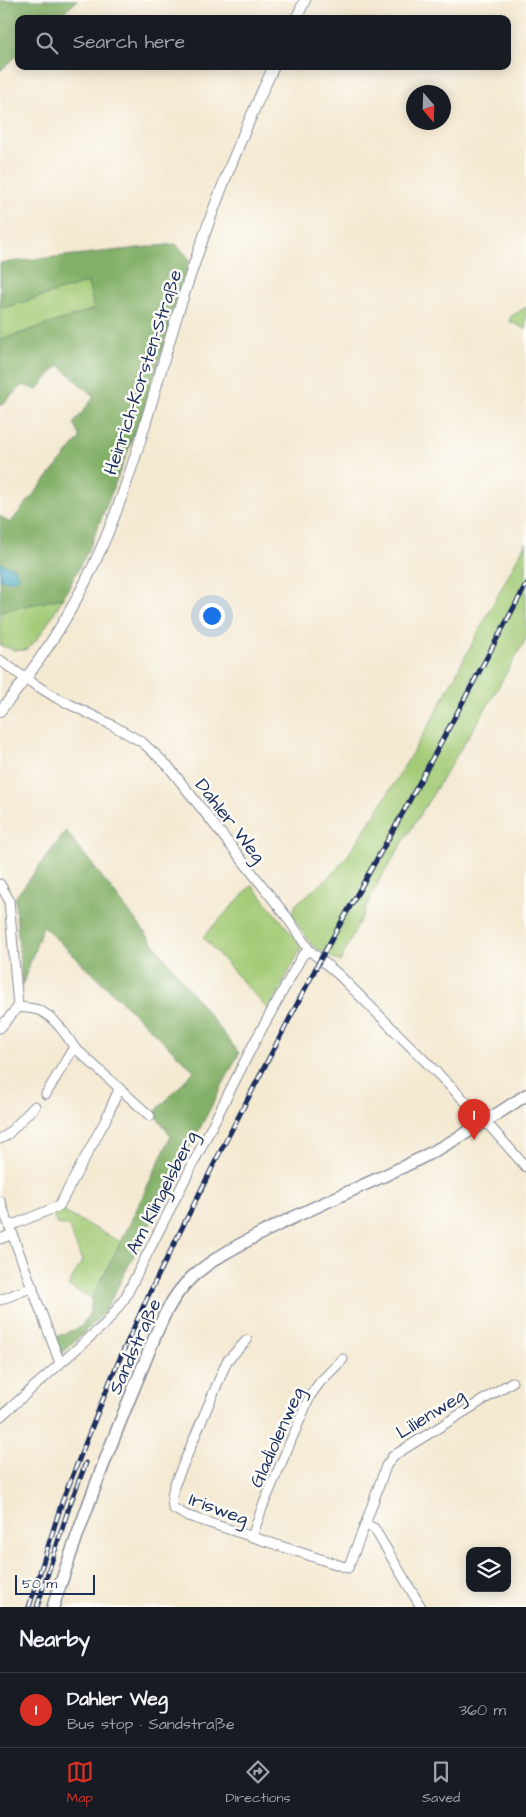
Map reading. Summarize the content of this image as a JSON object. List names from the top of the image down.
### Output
{
  "streets": {
    "main road": ["Sandstraße"],
    "street": [
      "Heinrich-Korsten-Straße",
      "Dahler Weg",
      "Am Klingelsberg",
      "Lilienweg",
      "Gladiolenweg",
      "Irisweg"
    ]
  },
  "crossings": [
    ["Heinrich-Korsten-Straße", "Dahler Weg"],
    ["Dahler Weg", "Am Klingelsberg"],
    ["Dahler Weg", "Sandstraße"],
    ["Lilienweg", "Irisweg"],
    ["Gladiolenweg", "Irisweg"]
  ],
  "scale_bar": "50 m",
  "north": "bottom",
  "page": {
    "search": "Search here",
    "pins": "1",
    "scale": "50 m",
    "heading": "Nearby",
    "list": [
      {
        "mark": "1",
        "name": "Dahler Weg",
        "note": "Bus stop · Sandstraße",
        "value": "360 m"
      }
    ],
    "nav": ["Map", "Directions", "Saved"]
  }
}
